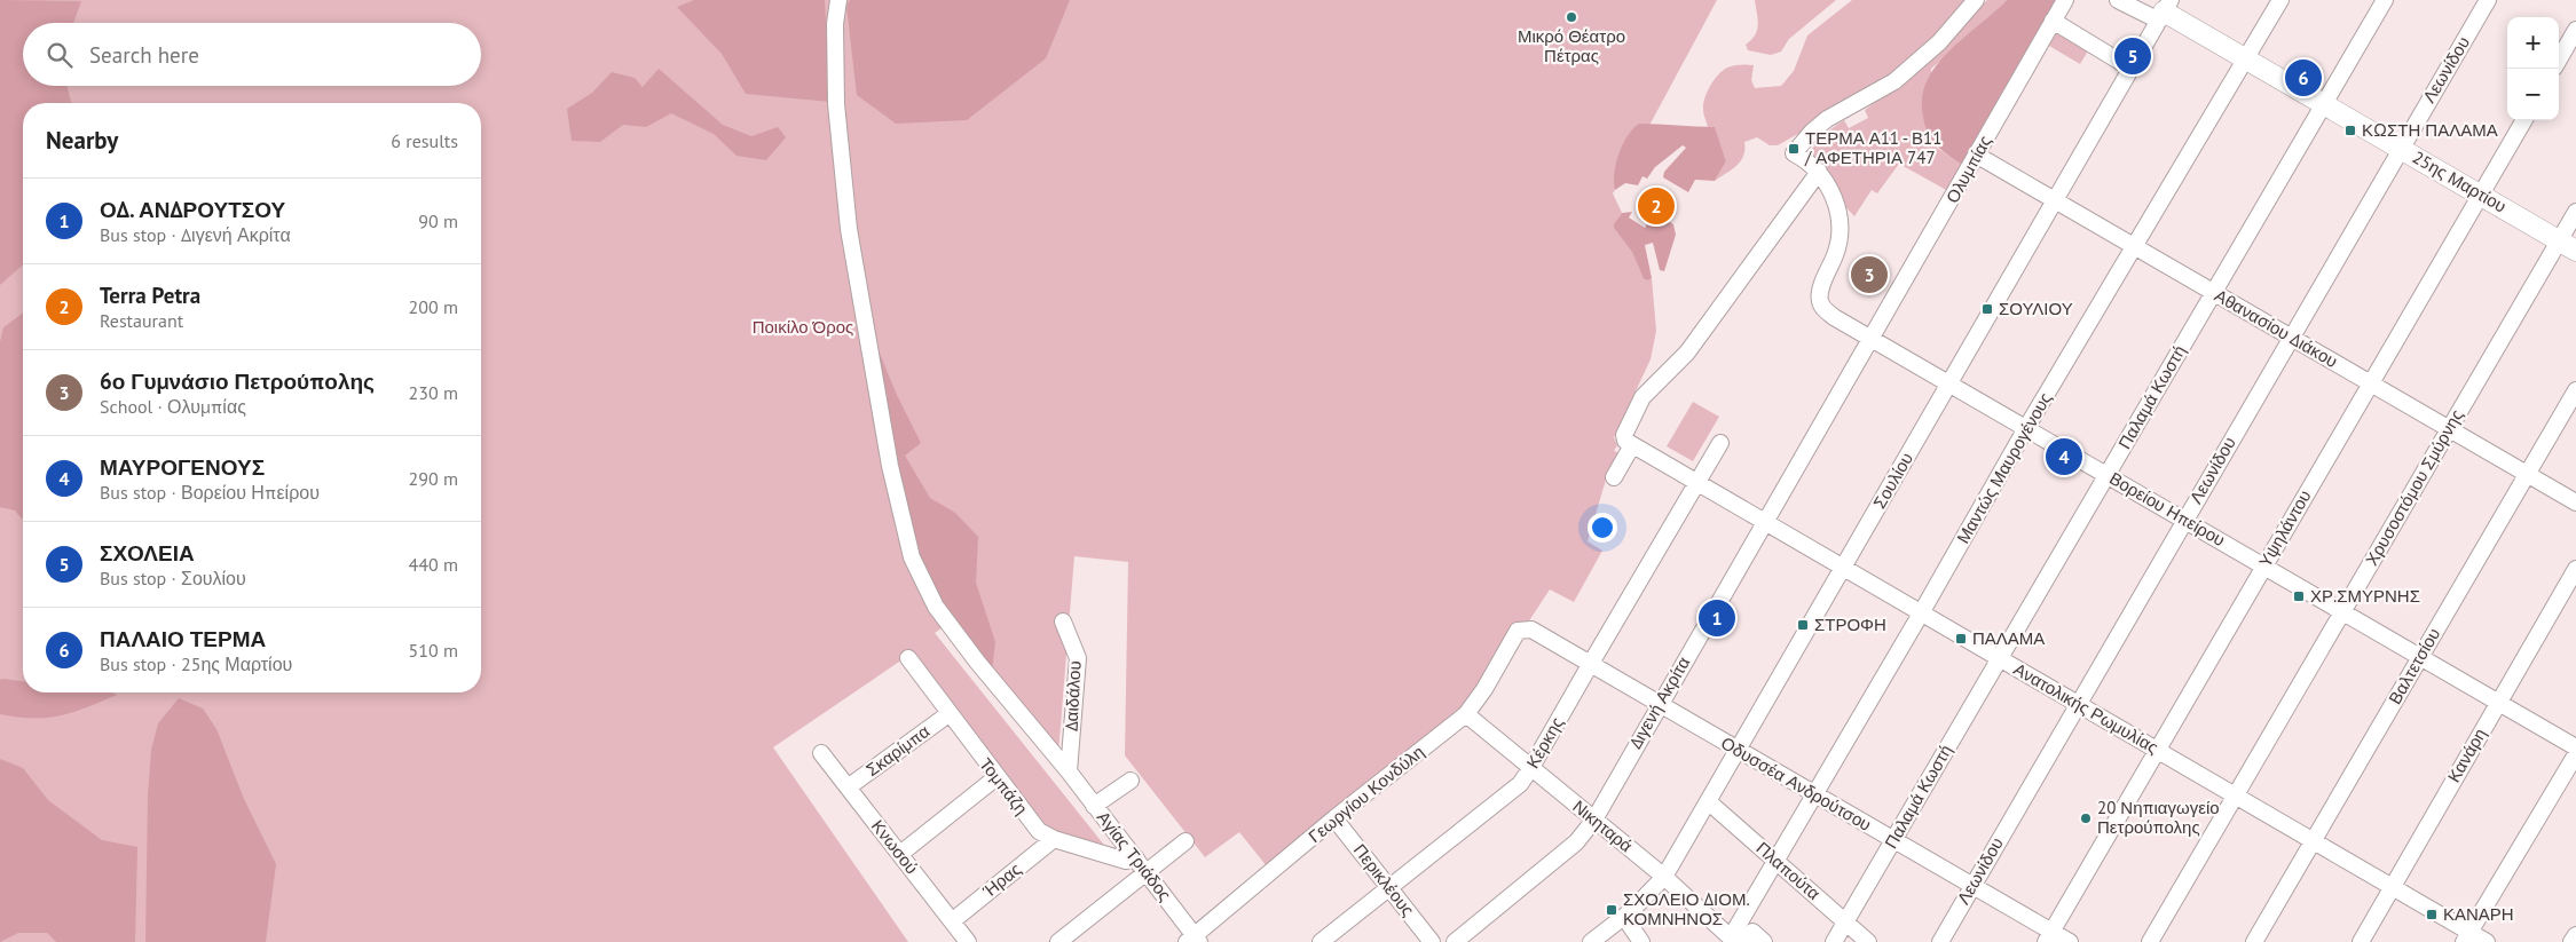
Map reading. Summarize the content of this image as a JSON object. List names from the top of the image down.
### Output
{
  "streets": {
    "main road": ["25ης Μαρτίου"],
    "street": [
      "Λεωνίδου",
      "Ολυμπίας",
      "Αθανασίου Διάκου",
      "Παλαμά Κωστή",
      "Μαντώς Μαυρογένους",
      "Σουλίου",
      "Χρυσοστόμου Σμύρνης",
      "Βορείου Ηπείρου",
      "Υψηλάντου",
      "Βαλτετσίου",
      "Δαιδάλου",
      "Διγενή Ακρίτα",
      "Ανατολικής Ρωμυλίας",
      "Κέρκης",
      "Σκαρίμπα",
      "Κανάρη",
      "Οδυσσέα Ανδρούτσου",
      "Τομπάζη",
      "Γεωργίου Κονδύλη",
      "Νικηταρά",
      "Κνωσού",
      "Αγίας Τριάδος",
      "Πλαπούτα",
      "Ήρας",
      "Περικλέους"
    ]
  },
  "crossings": [
    ["Λεωνίδου", "25ης Μαρτίου"],
    ["Λεωνίδου", "Αθανασίου Διάκου"],
    ["Λεωνίδου", "Βορείου Ηπείρου"],
    ["Λεωνίδου", "Ανατολικής Ρωμυλίας"],
    ["Λεωνίδου", "Οδυσσέα Ανδρούτσου"],
    ["Ολυμπίας", "Αθανασίου Διάκου"],
    ["Ολυμπίας", "Βορείου Ηπείρου"],
    ["Ολυμπίας", "Διγενή Ακρίτα"],
    ["25ης Μαρτίου", "Παλαμά Κωστή"],
    ["25ης Μαρτίου", "Μαντώς Μαυρογένους"],
    ["25ης Μαρτίου", "Σουλίου"],
    ["25ης Μαρτίου", "Χρυσοστόμου Σμύρνης"],
    ["25ης Μαρτίου", "Υψηλάντου"],
    ["Αθανασίου Διάκου", "Παλαμά Κωστή"],
    ["Αθανασίου Διάκου", "Μαντώς Μαυρογένους"],
    ["Αθανασίου Διάκου", "Σουλίου"],
    ["Αθανασίου Διάκου", "Χρυσοστόμου Σμύρνης"],
    ["Αθανασίου Διάκου", "Υψηλάντου"],
    ["Αθανασίου Διάκου", "Βαλτετσίου"],
    ["Παλαμά Κωστή", "Βορείου Ηπείρου"],
    ["Παλαμά Κωστή", "Ανατολικής Ρωμυλίας"],
    ["Παλαμά Κωστή", "Οδυσσέα Ανδρούτσου"],
    ["Παλαμά Κωστή", "Πλαπούτα"],
    ["Μαντώς Μαυρογένους", "Βορείου Ηπείρου"],
    ["Μαντώς Μαυρογένους", "Ανατολικής Ρωμυλίας"],
    ["Μαντώς Μαυρογένους", "Οδυσσέα Ανδρούτσου"],
    ["Μαντώς Μαυρογένους", "Νικηταρά"],
    ["Μαντώς Μαυρογένους", "Πλαπούτα"],
    ["Σουλίου", "Βορείου Ηπείρου"],
    ["Σουλίου", "Ανατολικής Ρωμυλίας"],
    ["Σουλίου", "Οδυσσέα Ανδρούτσου"],
    ["Σουλίου", "Νικηταρά"],
    ["Σουλίου", "Πλαπούτα"],
    ["Χρυσοστόμου Σμύρνης", "Βορείου Ηπείρου"],
    ["Χρυσοστόμου Σμύρνης", "Ανατολικής Ρωμυλίας"],
    ["Βορείου Ηπείρου", "Υψηλάντου"],
    ["Βορείου Ηπείρου", "Βαλτετσίου"],
    ["Βορείου Ηπείρου", "Διγενή Ακρίτα"],
    ["Βορείου Ηπείρου", "Κανάρη"],
    ["Υψηλάντου", "Ανατολικής Ρωμυλίας"],
    ["Υψηλάντου", "Οδυσσέα Ανδρούτσου"],
    ["Βαλτετσίου", "Ανατολικής Ρωμυλίας"],
    ["Δαιδάλου", "Αγίας Τριάδος"],
    ["Διγενή Ακρίτα", "Ανατολικής Ρωμυλίας"],
    ["Διγενή Ακρίτα", "Οδυσσέα Ανδρούτσου"],
    ["Διγενή Ακρίτα", "Νικηταρά"],
    ["Ανατολικής Ρωμυλίας", "Κέρκης"],
    ["Ανατολικής Ρωμυλίας", "Κανάρη"],
    ["Κέρκης", "Οδυσσέα Ανδρούτσου"],
    ["Κέρκης", "Νικηταρά"],
    ["Κέρκης", "Περικλέους"],
    ["Σκαρίμπα", "Τομπάζη"],
    ["Σκαρίμπα", "Κνωσού"],
    ["Οδυσσέα Ανδρούτσου", "Γεωργίου Κονδύλη"],
    ["Τομπάζη", "Αγίας Τριάδος"],
    ["Τομπάζη", "Ήρας"],
    ["Γεωργίου Κονδύλη", "Νικηταρά"],
    ["Γεωργίου Κονδύλη", "Αγίας Τριάδος"],
    ["Γεωργίου Κονδύλη", "Περικλέους"],
    ["Κνωσού", "Ήρας"]
  ],
  "parks": ["Ποικίλο Όρος"],
  "places": {
    "other": ["Μικρό Θέατρο Πέτρας", "20 Νηπιαγωγείο Πετρούπολης"],
    "transit": [
      "ΚΩΣΤΗ ΠΑΛΑΜΑ",
      "ΤΕΡΜΑ Α11 - Β11 / ΑΦΕΤΗΡΙΑ 747",
      "ΣΟΥΛΙΟΥ",
      "ΧΡ.ΣΜΥΡΝΗΣ",
      "ΣΤΡΟΦΗ",
      "ΠΑΛΑΜΑ",
      "ΣΧΟΛΕΙΟ ΔΙΟΜ. ΚΟΜΝΗΝΟΣ",
      "ΚΑΝΑΡΗ"
    ]
  },
  "page": {
    "map_buttons": ["+", "−"],
    "search": "Search here",
    "pins": [
      "5",
      "6",
      "2",
      "3",
      "4",
      "1"
    ],
    "heading": ["Nearby", "6 results"],
    "list": [
      {
        "mark": "1",
        "name": "ΟΔ. ΑΝΔΡΟΥΤΣΟΥ",
        "note": "Bus stop · Διγενή Ακρίτα",
        "value": "90 m"
      },
      {
        "mark": "2",
        "name": "Terra Petra",
        "note": "Restaurant",
        "value": "200 m"
      },
      {
        "mark": "3",
        "name": "6ο Γυμνάσιο Πετρούπολης",
        "note": "School · Ολυμπίας",
        "value": "230 m"
      },
      {
        "mark": "4",
        "name": "ΜΑΥΡΟΓΕΝΟΥΣ",
        "note": "Bus stop · Βορείου Ηπείρου",
        "value": "290 m"
      },
      {
        "mark": "5",
        "name": "ΣΧΟΛΕΙΑ",
        "note": "Bus stop · Σουλίου",
        "value": "440 m"
      },
      {
        "mark": "6",
        "name": "ΠΑΛΑΙΟ ΤΕΡΜΑ",
        "note": "Bus stop · 25ης Μαρτίου",
        "value": "510 m"
      }
    ]
  }
}
